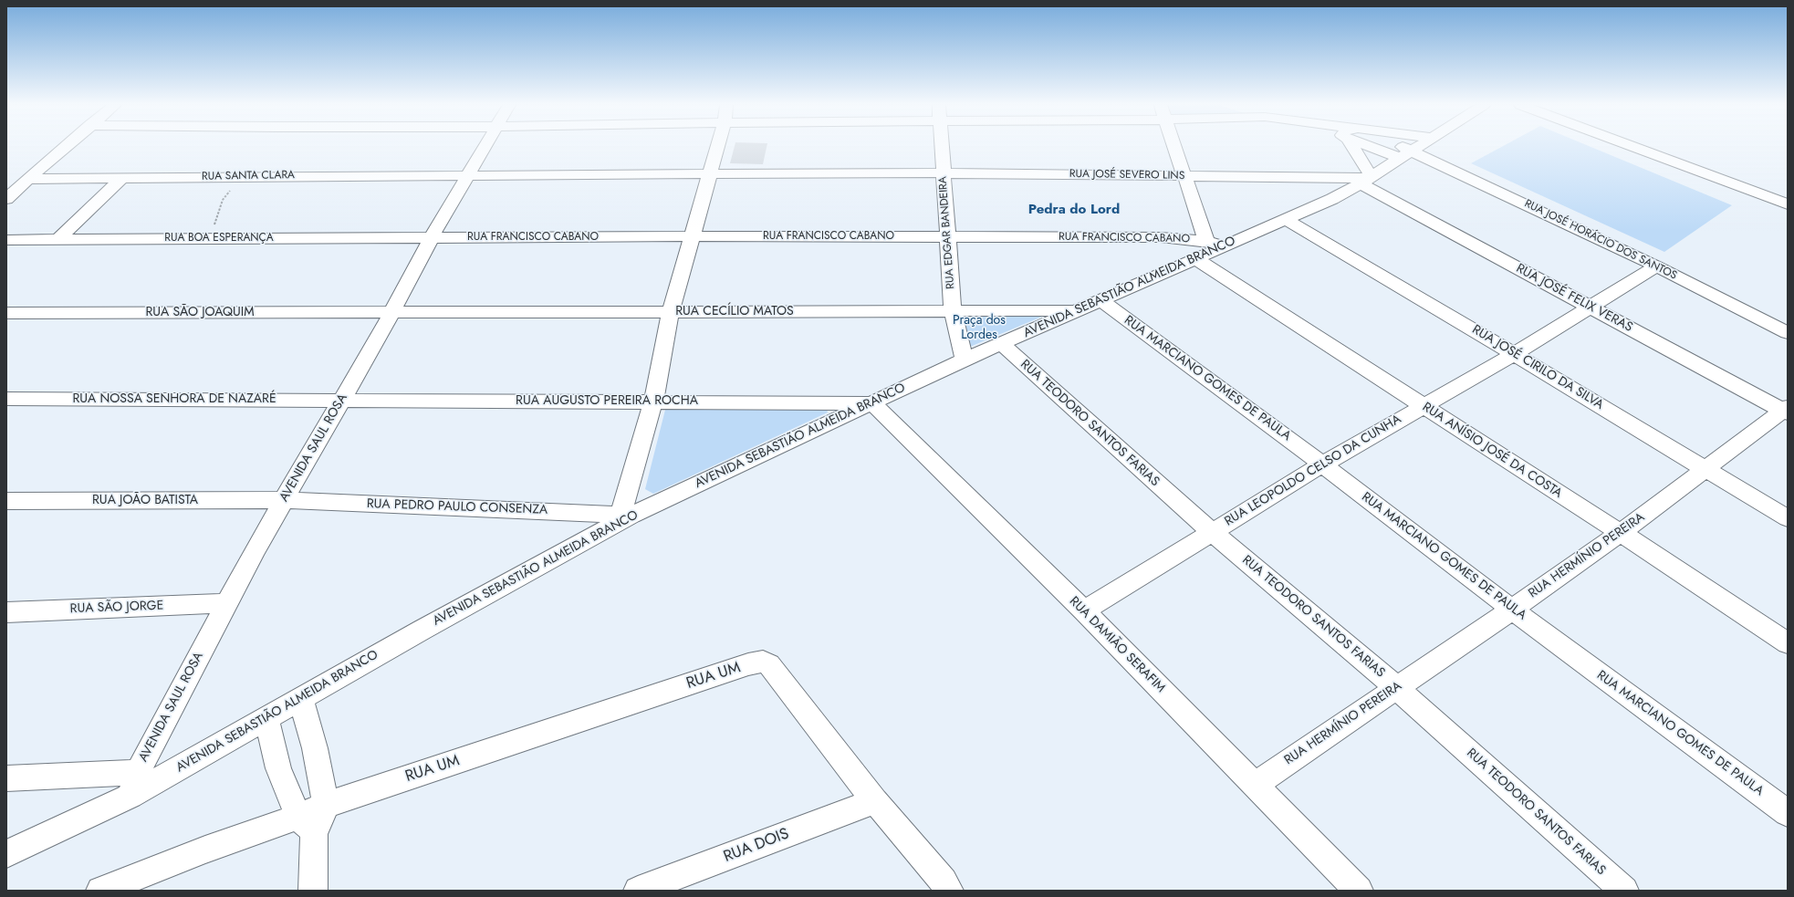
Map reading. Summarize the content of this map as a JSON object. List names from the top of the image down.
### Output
{
  "streets": {
    "street": [
      "RUA JOSÉ SEVERO LINS",
      "RUA SANTA CLARA",
      "RUA EDGAR BANDEIRA",
      "RUA FRANCISCO CABANO",
      "RUA BOA ESPERANÇA",
      "RUA JOSÉ HORÁCIO DOS SANTOS",
      "AVENIDA SEBASTIÃO ALMEIDA BRANCO",
      "RUA JOSÉ FELIX VERAS",
      "RUA CECÍLIO MATOS",
      "RUA SÃO JOAQUIM",
      "RUA JOSÉ CIRILO DA SILVA",
      "RUA MARCIANO GOMES DE PAULA",
      "RUA NOSSA SENHORA DE NAZARÉ",
      "RUA AUGUSTO PEREIRA ROCHA",
      "RUA TEODORO SANTOS FARIAS",
      "AVENIDA SAUL ROSA",
      "RUA ANÍSIO JOSÉ DA COSTA",
      "RUA LEOPOLDO CELSO DA CUNHA",
      "RUA JOÃO BATISTA",
      "RUA PEDRO PAULO CONSENZA",
      "RUA HERMÍNIO PEREIRA",
      "RUA SÃO JORGE",
      "RUA DAMIÃO SERAFIM",
      "RUA UM",
      "RUA DOIS"
    ]
  },
  "crossings": [
    ["RUA JOSÉ SEVERO LINS", "RUA SANTA CLARA"],
    ["RUA JOSÉ SEVERO LINS", "RUA EDGAR BANDEIRA"],
    ["RUA JOSÉ SEVERO LINS", "AVENIDA SEBASTIÃO ALMEIDA BRANCO"],
    ["RUA JOSÉ SEVERO LINS", "RUA JOSÉ FELIX VERAS"],
    ["RUA JOSÉ SEVERO LINS", "AVENIDA SAUL ROSA"],
    ["RUA SANTA CLARA", "AVENIDA SAUL ROSA"],
    ["RUA EDGAR BANDEIRA", "RUA FRANCISCO CABANO"],
    ["RUA EDGAR BANDEIRA", "AVENIDA SEBASTIÃO ALMEIDA BRANCO"],
    ["RUA EDGAR BANDEIRA", "RUA CECÍLIO MATOS"],
    ["RUA FRANCISCO CABANO", "RUA BOA ESPERANÇA"],
    ["RUA FRANCISCO CABANO", "AVENIDA SEBASTIÃO ALMEIDA BRANCO"],
    ["RUA FRANCISCO CABANO", "AVENIDA SAUL ROSA"],
    ["RUA BOA ESPERANÇA", "AVENIDA SAUL ROSA"],
    ["RUA JOSÉ HORÁCIO DOS SANTOS", "AVENIDA SEBASTIÃO ALMEIDA BRANCO"],
    ["RUA JOSÉ HORÁCIO DOS SANTOS", "RUA LEOPOLDO CELSO DA CUNHA"],
    ["AVENIDA SEBASTIÃO ALMEIDA BRANCO", "RUA JOSÉ FELIX VERAS"],
    ["AVENIDA SEBASTIÃO ALMEIDA BRANCO", "RUA CECÍLIO MATOS"],
    ["AVENIDA SEBASTIÃO ALMEIDA BRANCO", "RUA JOSÉ CIRILO DA SILVA"],
    ["AVENIDA SEBASTIÃO ALMEIDA BRANCO", "RUA MARCIANO GOMES DE PAULA"],
    ["AVENIDA SEBASTIÃO ALMEIDA BRANCO", "RUA AUGUSTO PEREIRA ROCHA"],
    ["AVENIDA SEBASTIÃO ALMEIDA BRANCO", "RUA TEODORO SANTOS FARIAS"],
    ["AVENIDA SEBASTIÃO ALMEIDA BRANCO", "AVENIDA SAUL ROSA"],
    ["AVENIDA SEBASTIÃO ALMEIDA BRANCO", "RUA ANÍSIO JOSÉ DA COSTA"],
    ["AVENIDA SEBASTIÃO ALMEIDA BRANCO", "RUA PEDRO PAULO CONSENZA"],
    ["AVENIDA SEBASTIÃO ALMEIDA BRANCO", "RUA DAMIÃO SERAFIM"],
    ["RUA JOSÉ FELIX VERAS", "RUA LEOPOLDO CELSO DA CUNHA"],
    ["RUA JOSÉ FELIX VERAS", "RUA HERMÍNIO PEREIRA"],
    ["RUA CECÍLIO MATOS", "RUA SÃO JOAQUIM"],
    ["RUA CECÍLIO MATOS", "AVENIDA SAUL ROSA"],
    ["RUA SÃO JOAQUIM", "AVENIDA SAUL ROSA"],
    ["RUA JOSÉ CIRILO DA SILVA", "RUA LEOPOLDO CELSO DA CUNHA"],
    ["RUA JOSÉ CIRILO DA SILVA", "RUA HERMÍNIO PEREIRA"],
    ["RUA MARCIANO GOMES DE PAULA", "RUA LEOPOLDO CELSO DA CUNHA"],
    ["RUA MARCIANO GOMES DE PAULA", "RUA HERMÍNIO PEREIRA"],
    ["RUA NOSSA SENHORA DE NAZARÉ", "RUA AUGUSTO PEREIRA ROCHA"],
    ["RUA NOSSA SENHORA DE NAZARÉ", "AVENIDA SAUL ROSA"],
    ["RUA AUGUSTO PEREIRA ROCHA", "AVENIDA SAUL ROSA"],
    ["RUA AUGUSTO PEREIRA ROCHA", "RUA DAMIÃO SERAFIM"],
    ["RUA TEODORO SANTOS FARIAS", "RUA LEOPOLDO CELSO DA CUNHA"],
    ["RUA TEODORO SANTOS FARIAS", "RUA HERMÍNIO PEREIRA"],
    ["AVENIDA SAUL ROSA", "RUA JOÃO BATISTA"],
    ["AVENIDA SAUL ROSA", "RUA PEDRO PAULO CONSENZA"],
    ["AVENIDA SAUL ROSA", "RUA SÃO JORGE"],
    ["RUA ANÍSIO JOSÉ DA COSTA", "RUA LEOPOLDO CELSO DA CUNHA"],
    ["RUA ANÍSIO JOSÉ DA COSTA", "RUA HERMÍNIO PEREIRA"],
    ["RUA LEOPOLDO CELSO DA CUNHA", "RUA DAMIÃO SERAFIM"],
    ["RUA JOÃO BATISTA", "RUA PEDRO PAULO CONSENZA"],
    ["RUA HERMÍNIO PEREIRA", "RUA DAMIÃO SERAFIM"],
    ["RUA UM", "RUA DOIS"]
  ],
  "districts": ["Pedra do Lord"],
  "parks": ["Praça dos Lordes"]
}
